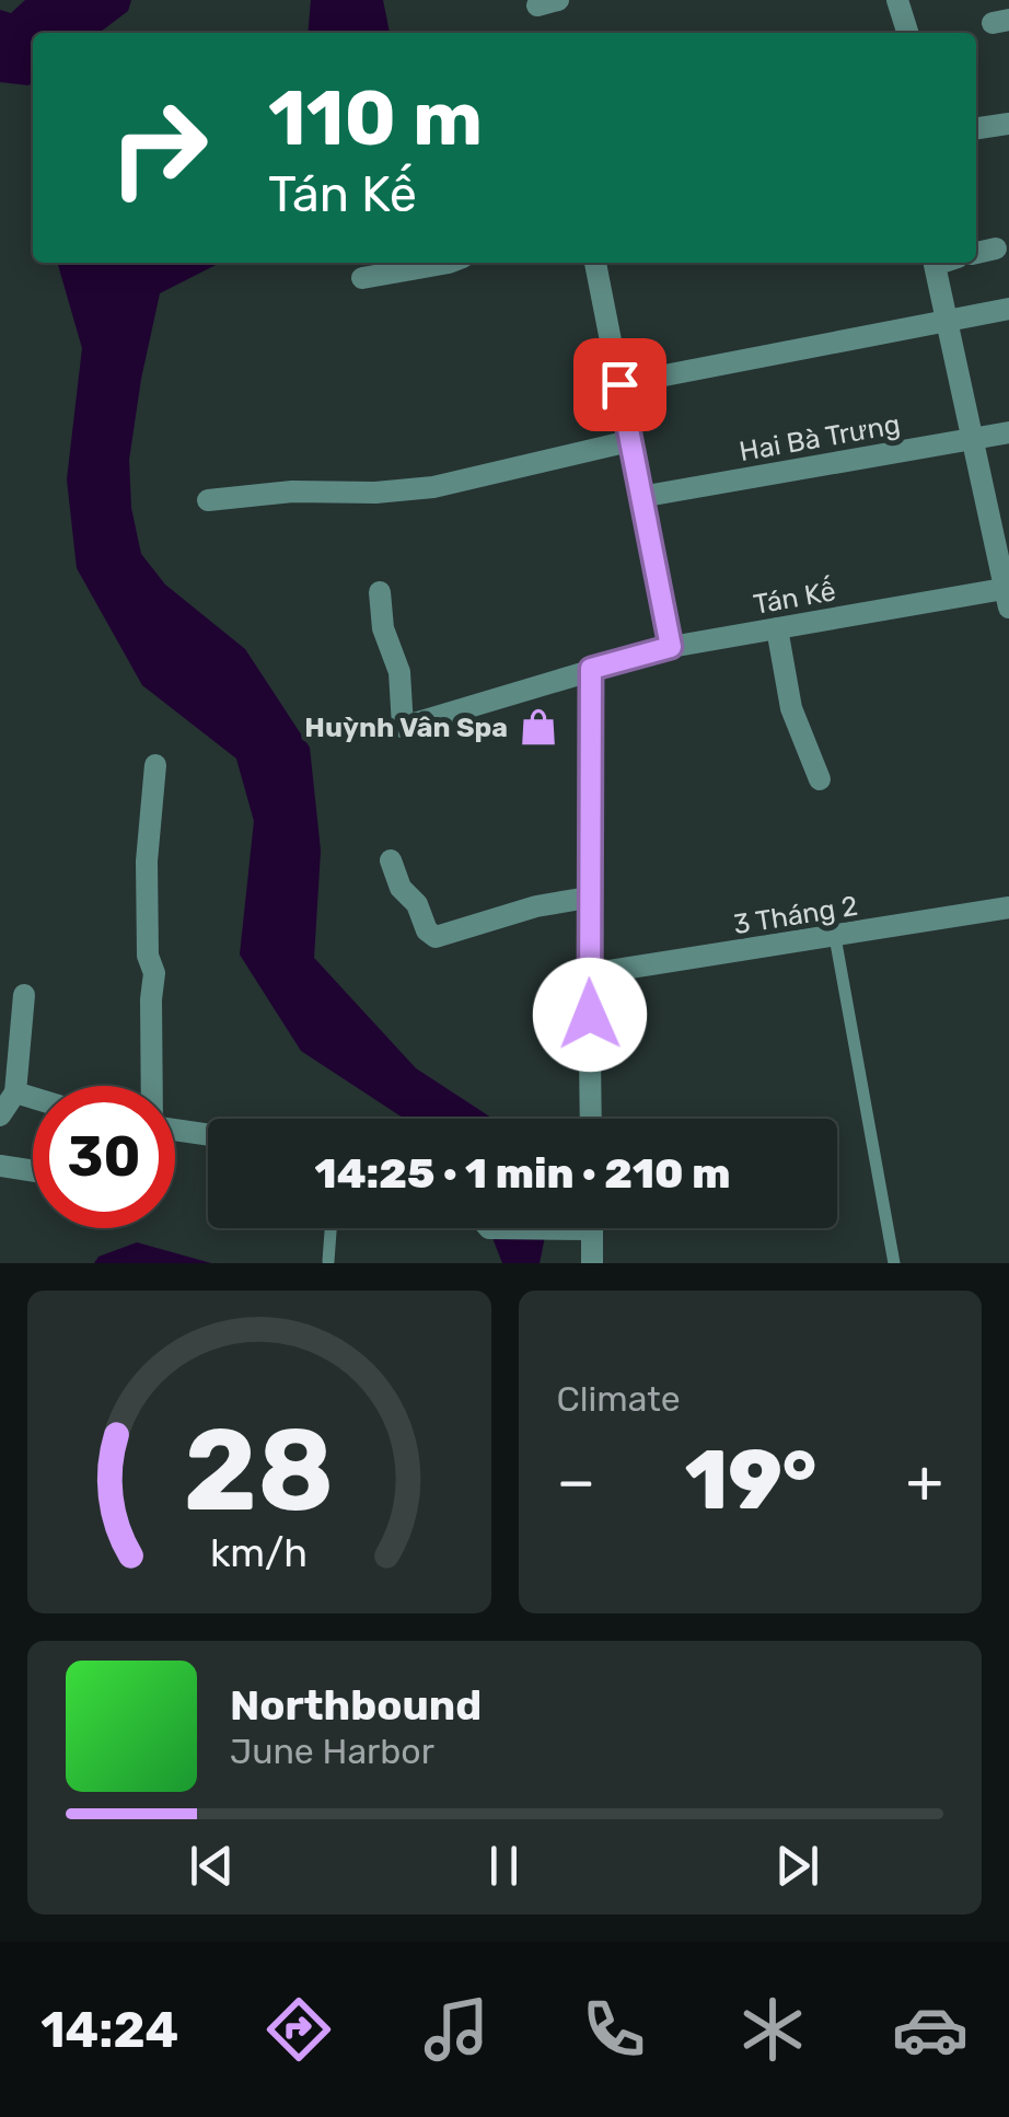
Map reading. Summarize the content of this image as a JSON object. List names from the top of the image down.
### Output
{
  "streets": {
    "street": ["Hai Bà Trưng", "Tán Kế", "3 Tháng 2"]
  },
  "places": {
    "shop": ["Huỳnh Vân Spa"]
  },
  "page": {
    "turn": ["110 m", "Tán Kế"],
    "limit": "30",
    "trip": "14:25 · 1 min · 210 m",
    "tile": "Climate",
    "heat": ["−", "19°", "+"],
    "song": ["Northbound", "June Harbor"],
    "tabs": "14:24",
    "gauge": ["28", "km/h"]
  }
}
